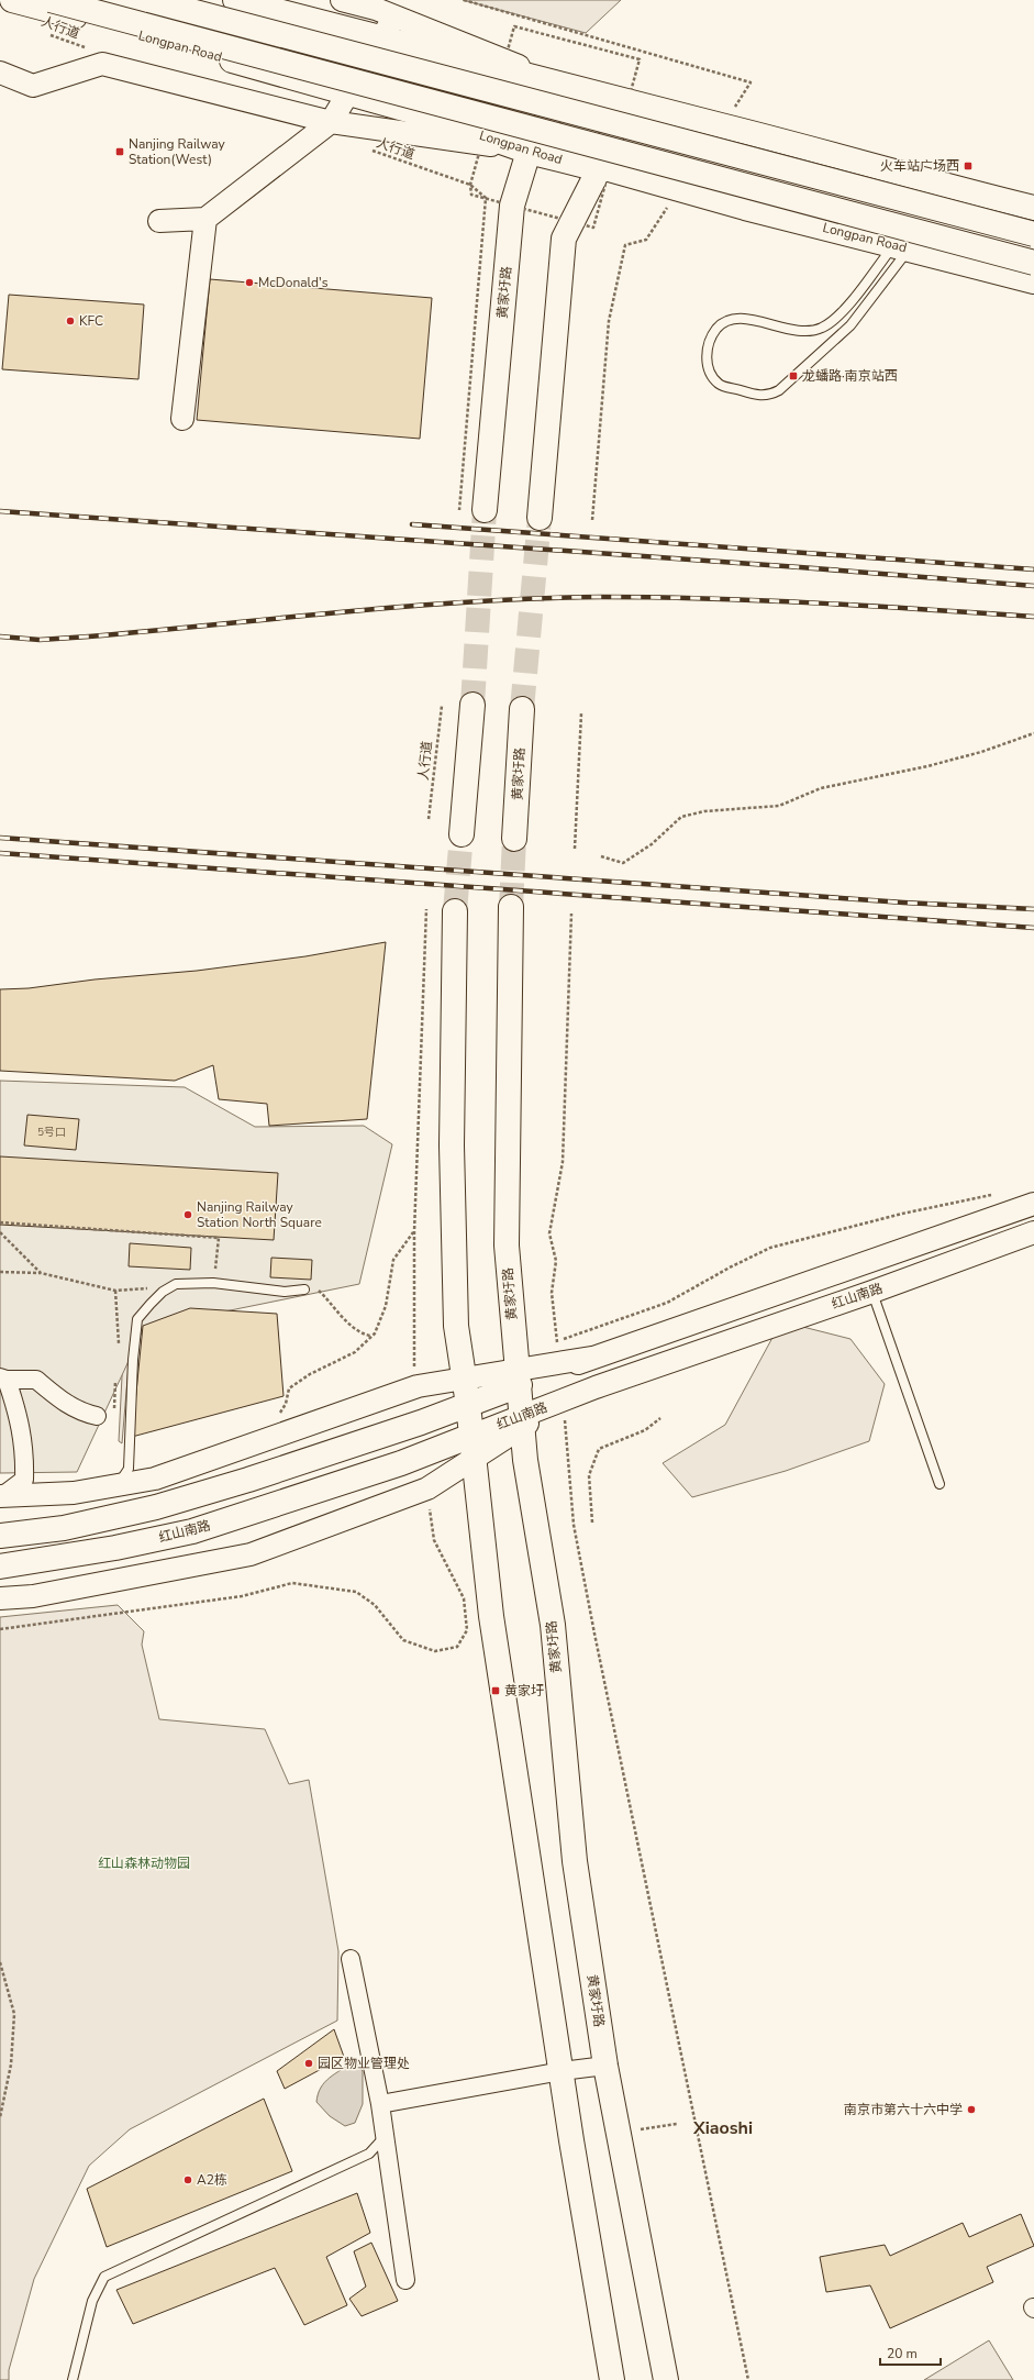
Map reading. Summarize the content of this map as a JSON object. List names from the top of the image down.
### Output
{
  "streets": {
    "main road": ["Longpan Road", "黄家圩路", "红山南路"],
    "path": ["人行道"]
  },
  "crossings": [
    ["Longpan Road", "黄家圩路"],
    ["黄家圩路", "红山南路"]
  ],
  "districts": ["Xiaoshi"],
  "parks": ["红山森林动物园"],
  "places": {
    "transit": [
      "Nanjing Railway Station(West)",
      "火车站广场西",
      "龙蟠路·南京站西",
      "黄家圩"
    ],
    "other": [
      "McDonald's",
      "KFC",
      "Nanjing Railway Station North Square",
      "园区物业管理处",
      "南京市第六十六中学",
      "A2栋"
    ]
  },
  "house_numbers": ["5号口"],
  "scale_bar": "20 m"
}
